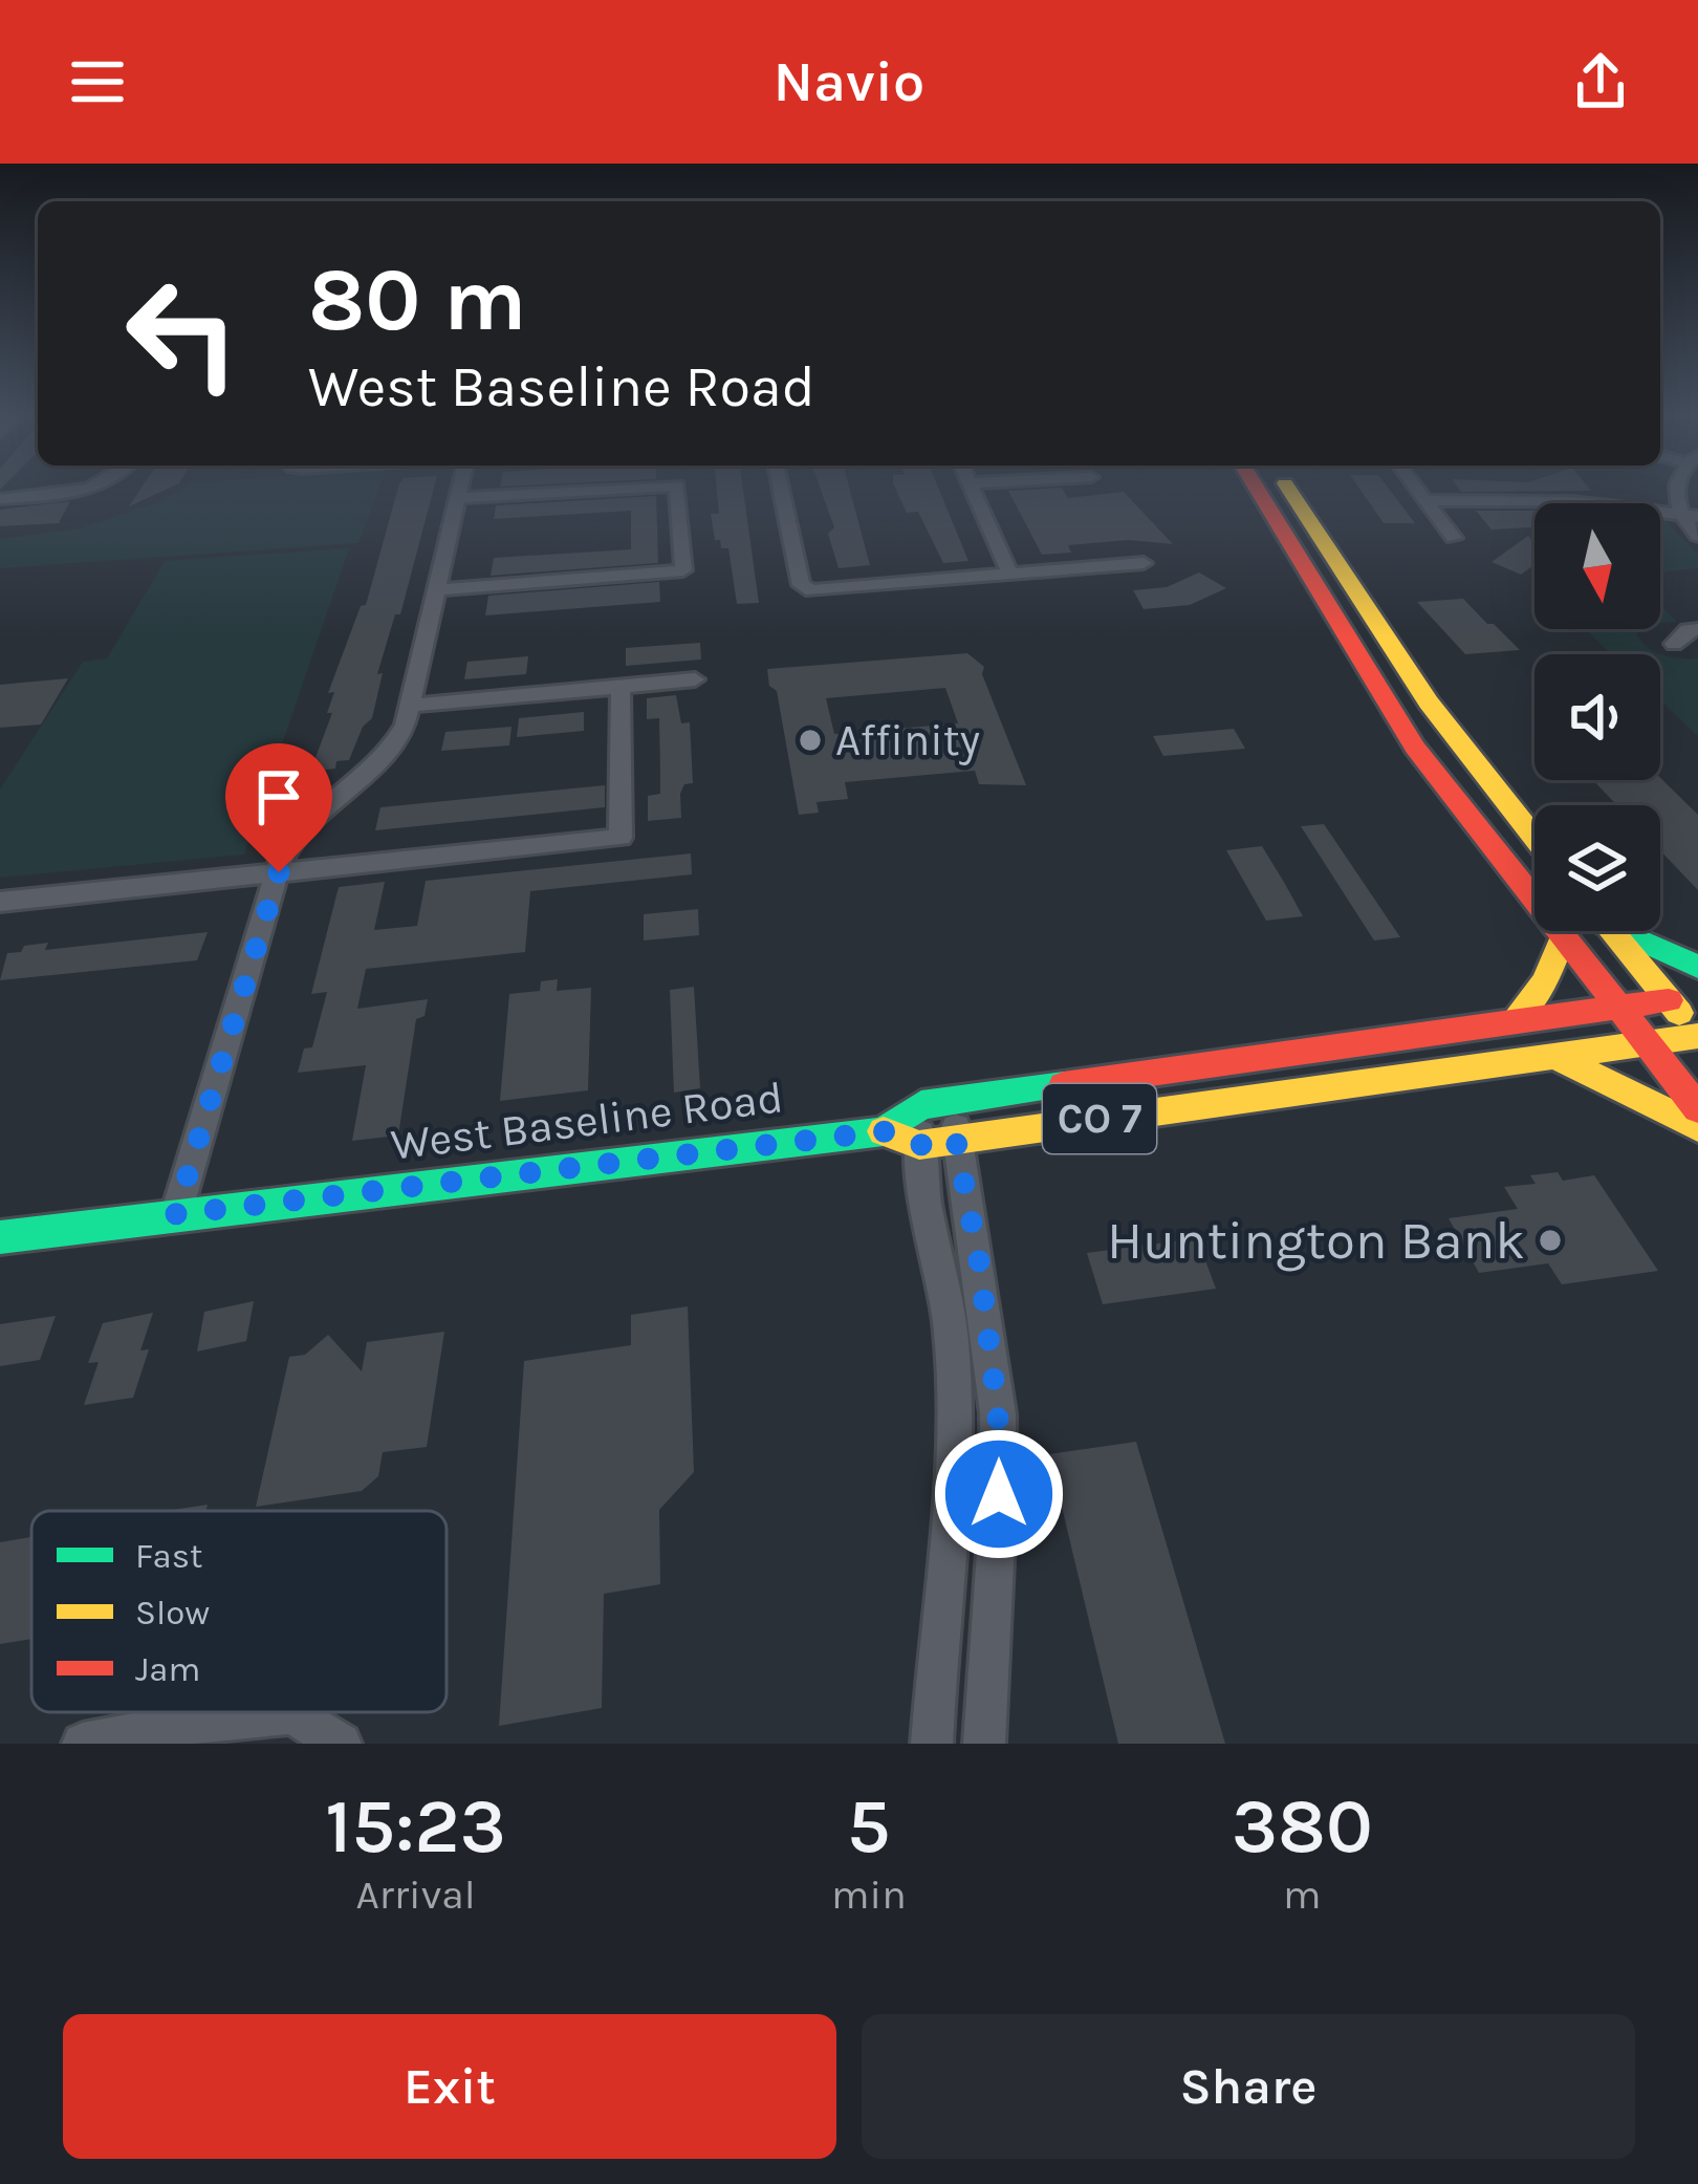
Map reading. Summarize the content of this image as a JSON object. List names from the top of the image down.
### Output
{
  "streets": {
    "main road": ["CO 7", "West Baseline Road"]
  },
  "places": ["Affinity", "Huntington Bank"],
  "legend": ["Fast", "Slow", "Jam"],
  "north": "bottom",
  "page": {
    "header": "Navio",
    "turn": ["80 m", "West Baseline Road"],
    "eta": [
      "15:23",
      "Arrival",
      "5",
      "min",
      "380",
      "m"
    ],
    "buttons": ["Exit", "Share"]
  }
}
